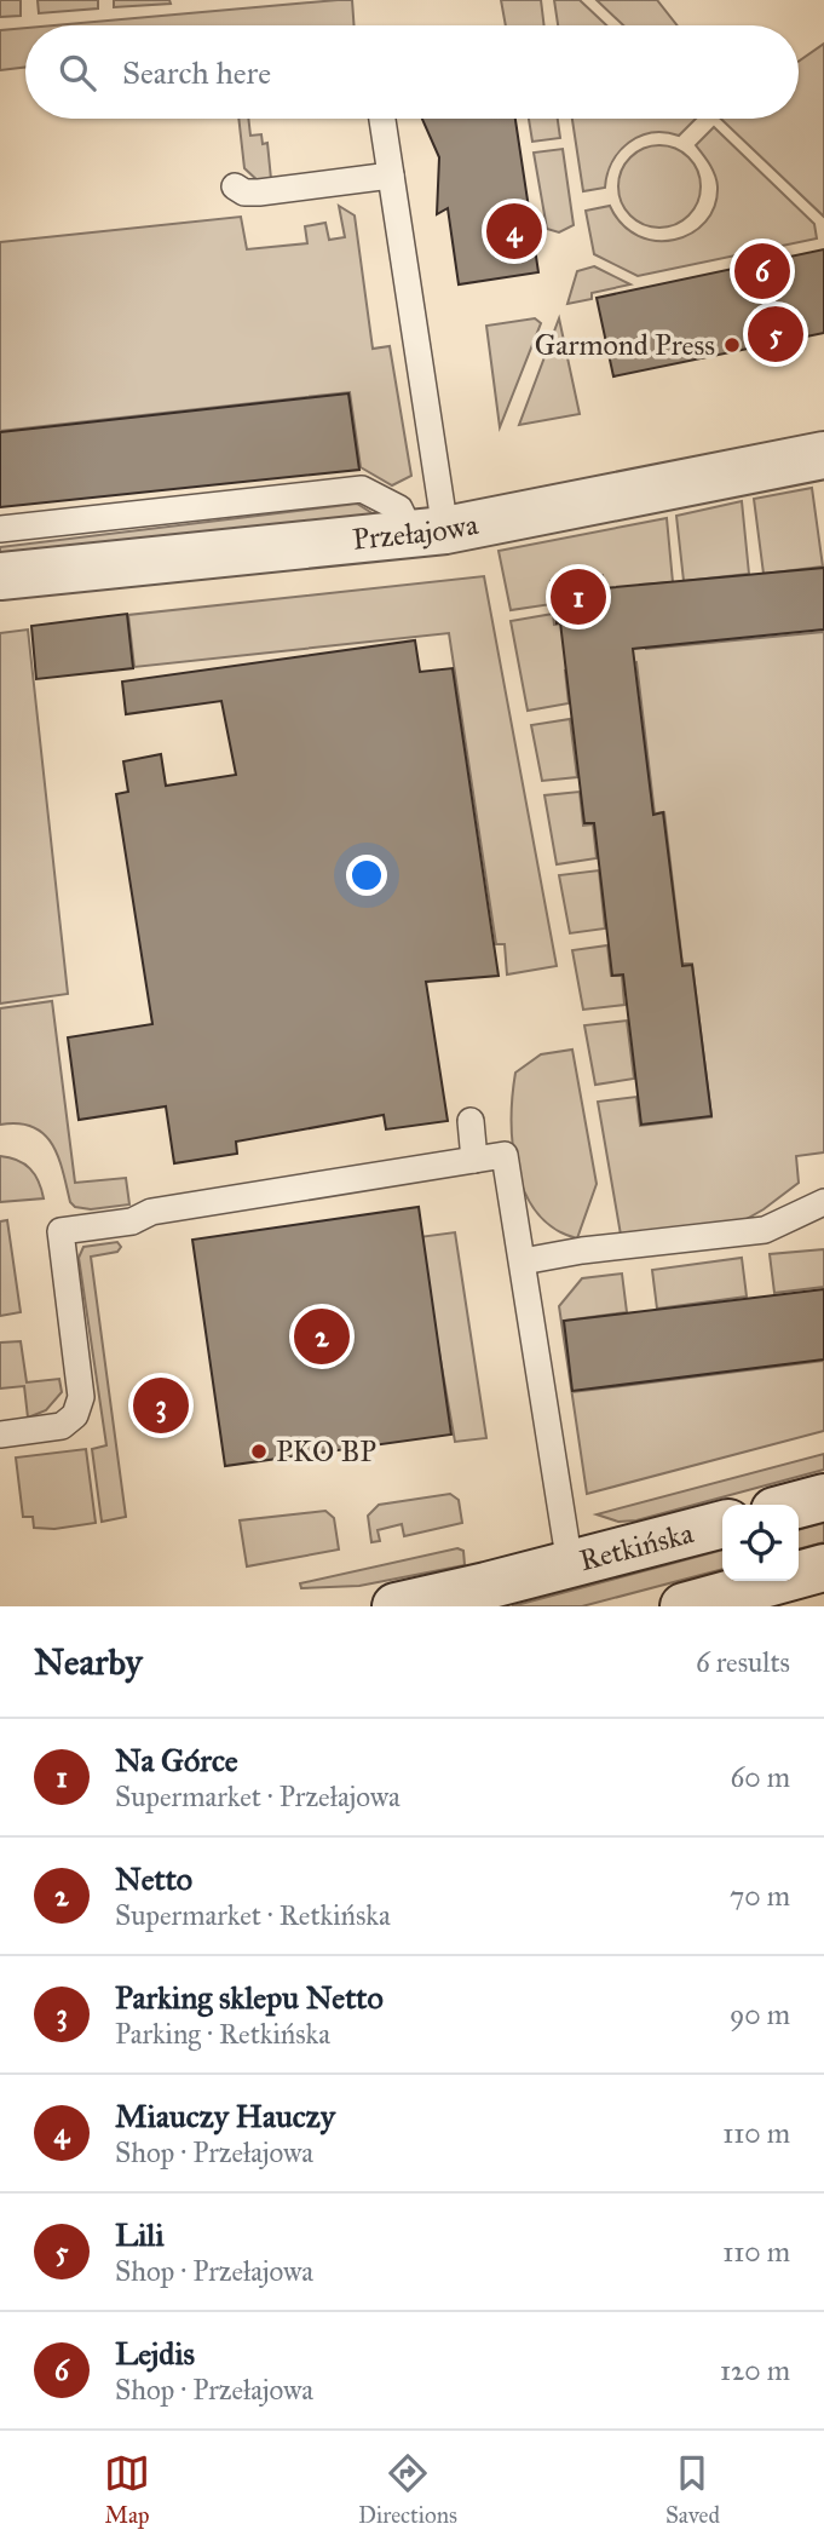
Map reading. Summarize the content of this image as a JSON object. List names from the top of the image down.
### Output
{
  "streets": {
    "street": ["Przełajowa", "Retkińska"]
  },
  "places": ["Garmond Press", "PKO BP"],
  "page": {
    "search": "Search here",
    "pins": [
      "4",
      "6",
      "5",
      "1",
      "2",
      "3"
    ],
    "heading": ["Nearby", "6 results"],
    "list": [
      {
        "mark": "1",
        "name": "Na Górce",
        "note": "Supermarket · Przełajowa",
        "value": "60 m"
      },
      {
        "mark": "2",
        "name": "Netto",
        "note": "Supermarket · Retkińska",
        "value": "70 m"
      },
      {
        "mark": "3",
        "name": "Parking sklepu Netto",
        "note": "Parking · Retkińska",
        "value": "90 m"
      },
      {
        "mark": "4",
        "name": "Miauczy Hauczy",
        "note": "Shop · Przełajowa",
        "value": "110 m"
      },
      {
        "mark": "5",
        "name": "Lili",
        "note": "Shop · Przełajowa",
        "value": "110 m"
      },
      {
        "mark": "6",
        "name": "Lejdis",
        "note": "Shop · Przełajowa",
        "value": "120 m"
      }
    ],
    "nav": ["Map", "Directions", "Saved"]
  }
}
